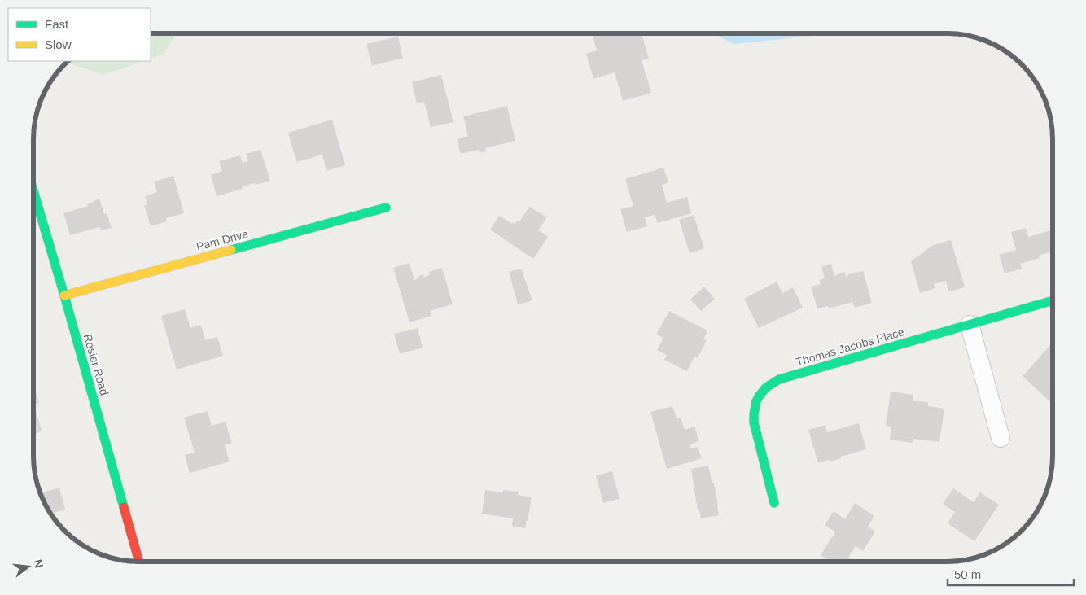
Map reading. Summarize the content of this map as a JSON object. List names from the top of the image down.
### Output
{
  "streets": {
    "street": ["Pam Drive", "Thomas Jacobs Place", "Rosier Road"]
  },
  "crossings": [
    ["Pam Drive", "Rosier Road"]
  ],
  "legend": ["Fast", "Slow"],
  "scale_bar": "50 m",
  "north": "right"
}
